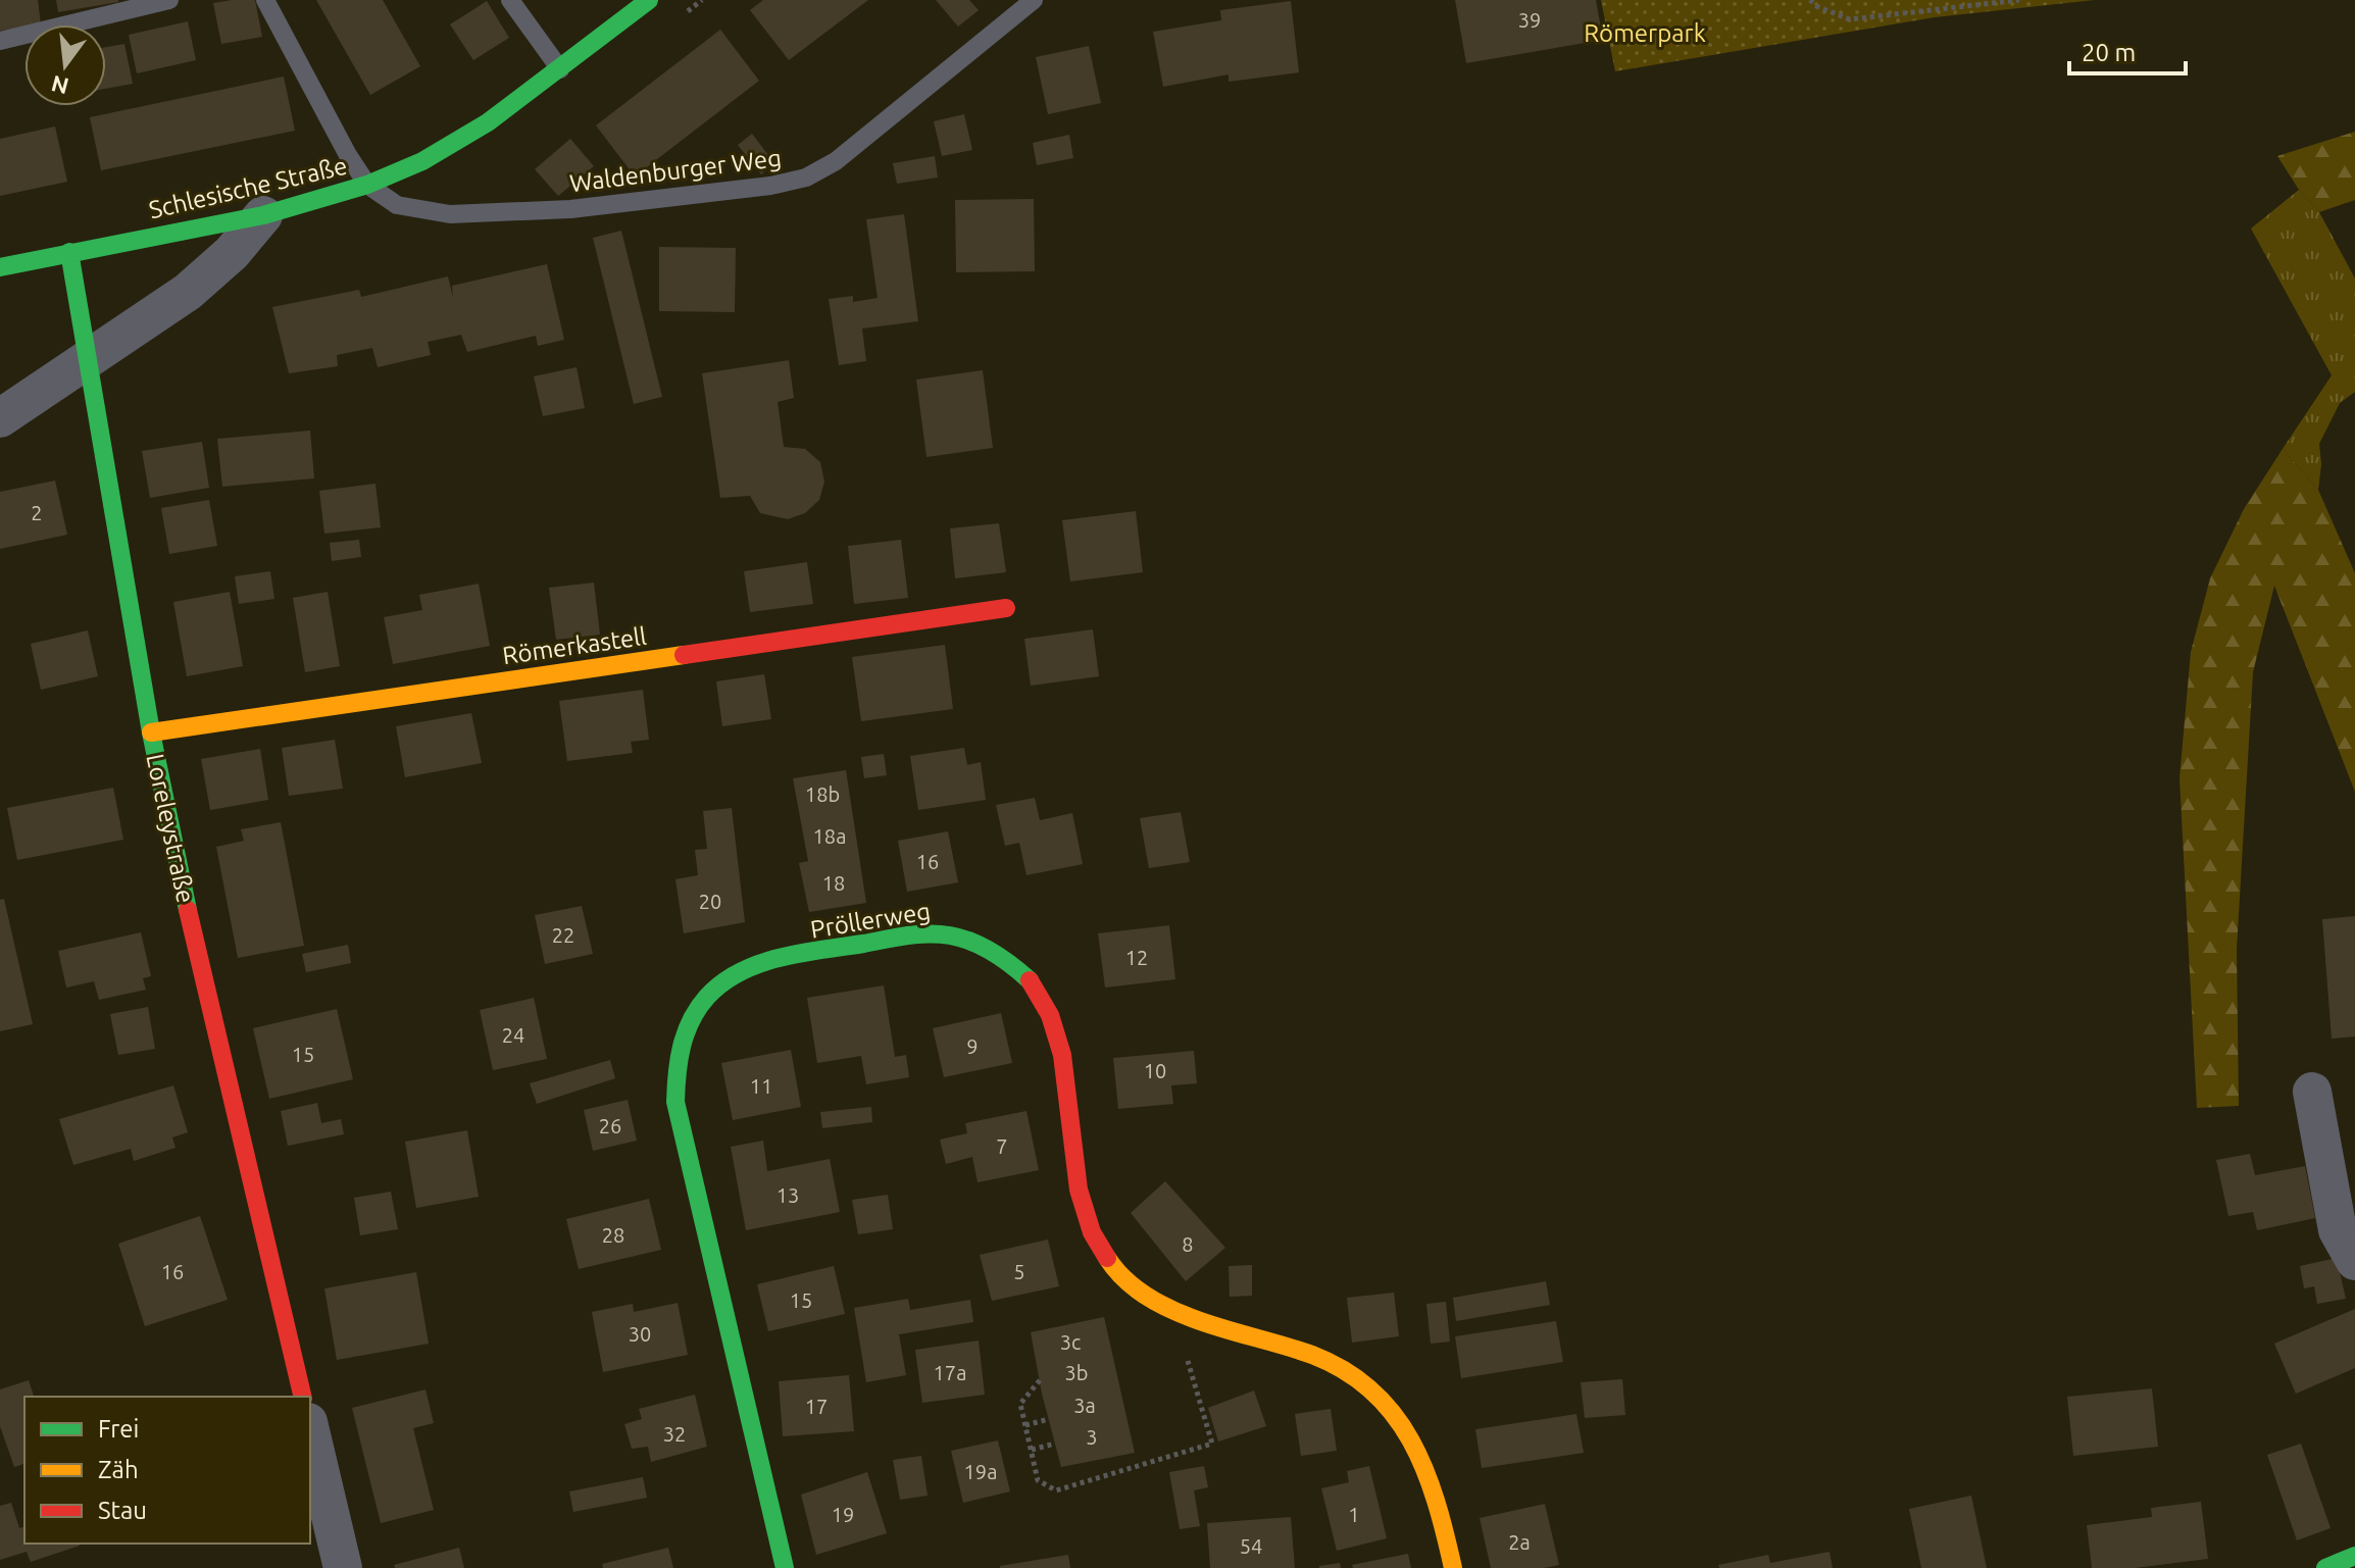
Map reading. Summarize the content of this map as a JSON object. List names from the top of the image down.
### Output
{
  "streets": {
    "street": [
      "Schlesische Straße",
      "Römerkastell",
      "Loreleystraße",
      "Pröllerweg"
    ],
    "lane": ["Waldenburger Weg"]
  },
  "crossings": [
    ["Waldenburger Weg", "Schlesische Straße"],
    ["Schlesische Straße", "Loreleystraße"],
    ["Römerkastell", "Loreleystraße"]
  ],
  "parks": ["Römerpark"],
  "house_numbers": [
    "39",
    "2",
    "18b",
    "18a",
    "16",
    "18",
    "20",
    "22",
    "12",
    "24",
    "9",
    "15",
    "10",
    "11",
    "26",
    "7",
    "13",
    "28",
    "8",
    "16",
    "5",
    "15",
    "30",
    "3c",
    "17a",
    "3b",
    "3a",
    "17",
    "32",
    "3",
    "19a",
    "19",
    "1",
    "2a",
    "54"
  ],
  "legend": ["Frei", "Zäh", "Stau"],
  "scale_bar": "20 m",
  "north": "bottom"
}
